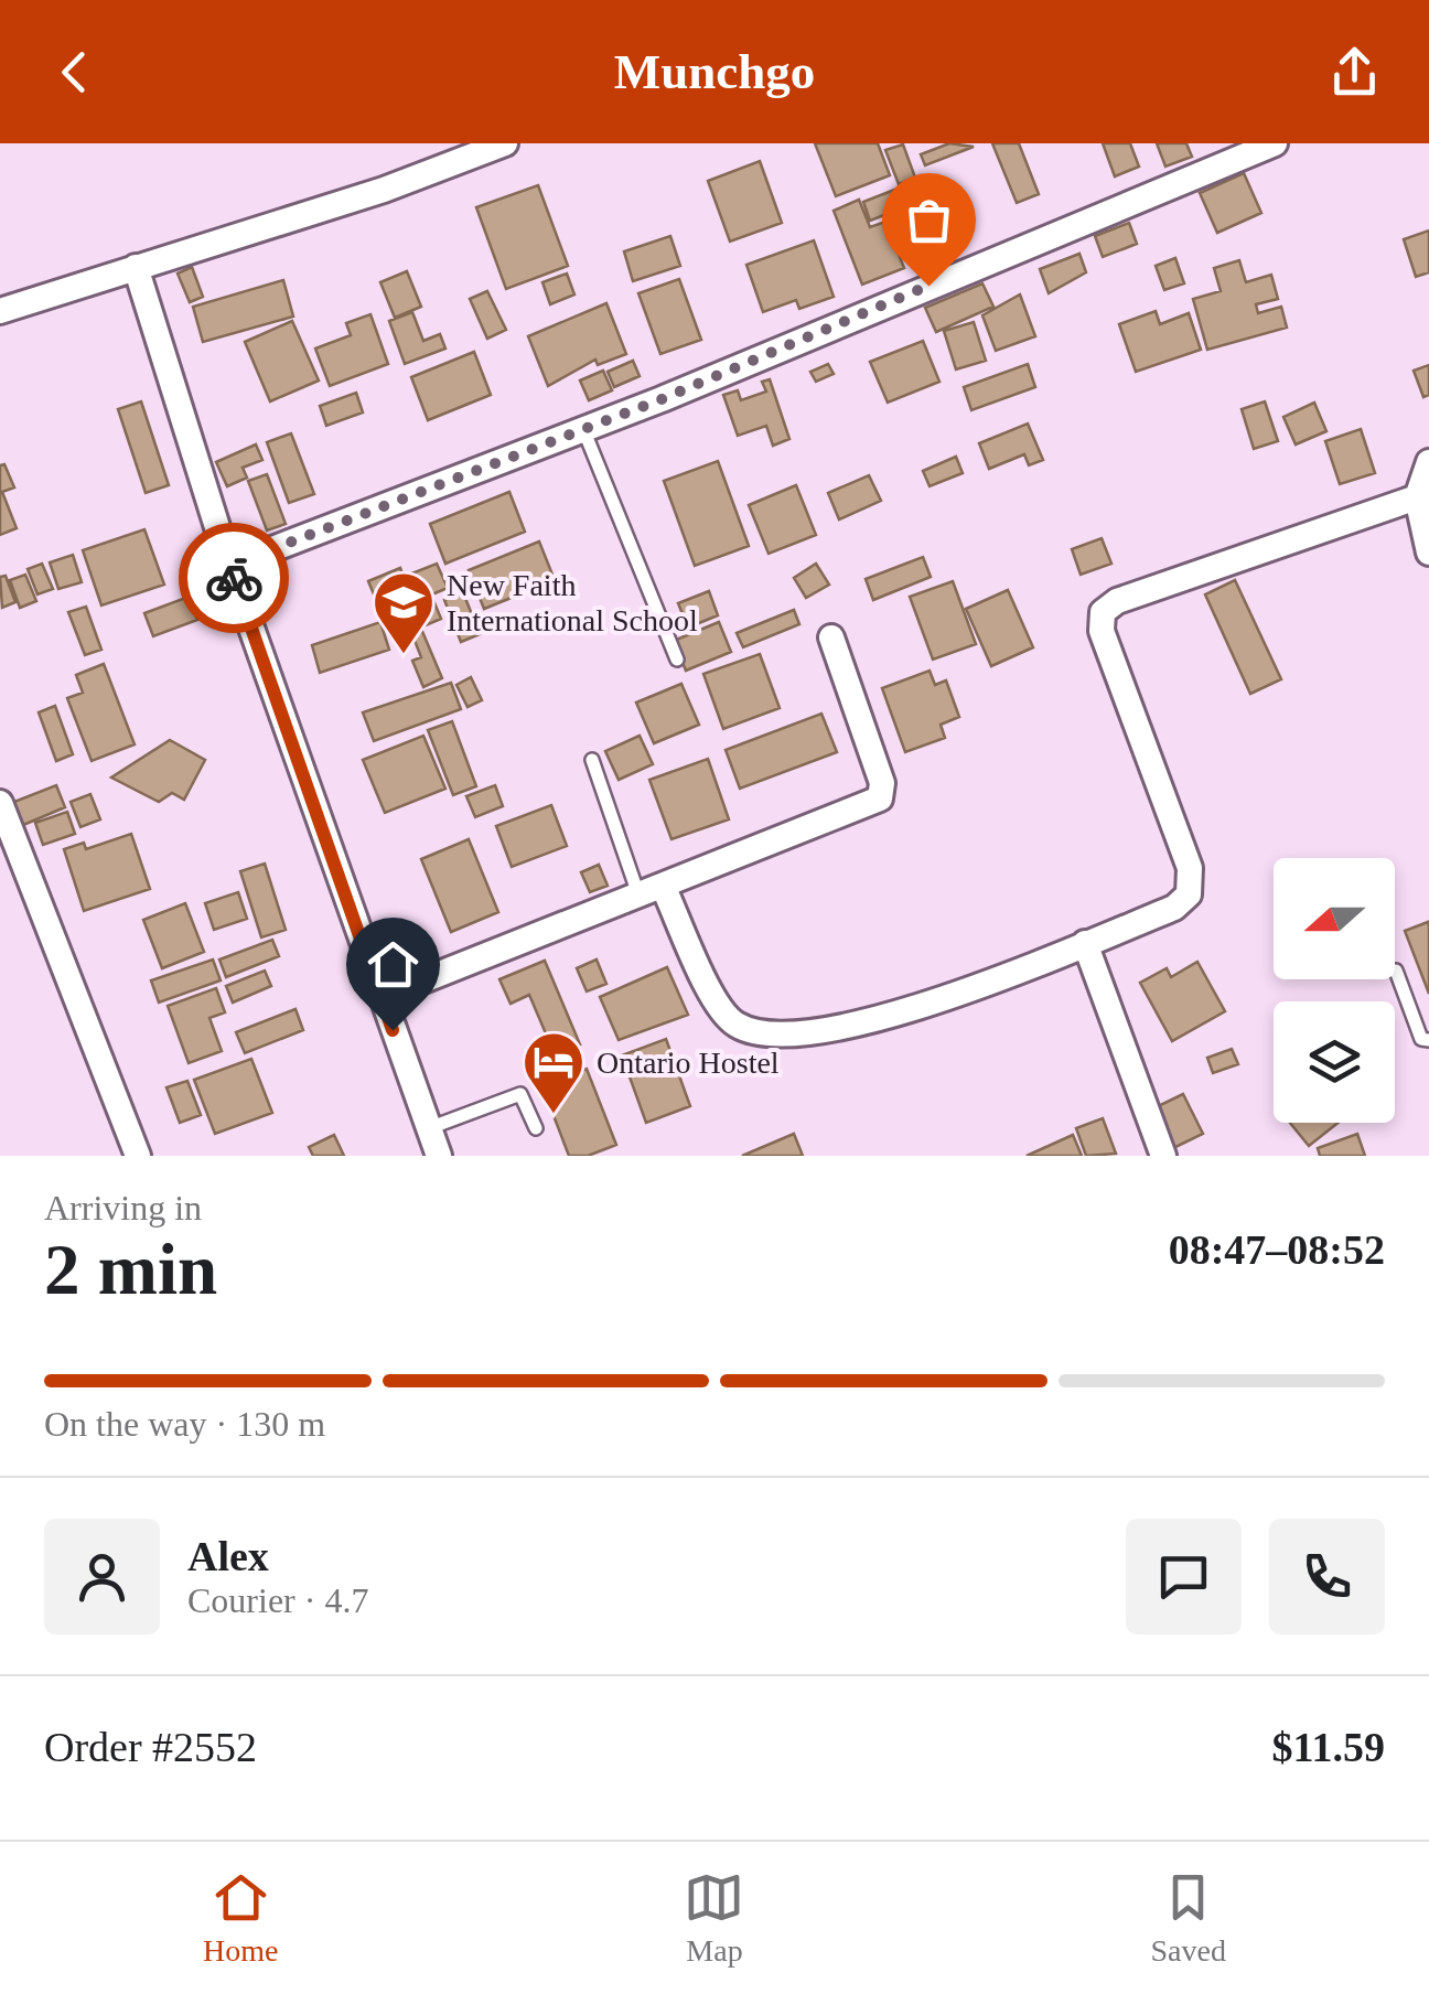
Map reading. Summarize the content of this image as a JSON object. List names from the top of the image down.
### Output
{
  "places": {
    "school or university": ["New Faith International School"],
    "hotel": ["Ontario Hostel"]
  },
  "north": "left",
  "page": {
    "header": "Munchgo",
    "heading": ["2 min", "Arriving in", "08:47–08:52"],
    "panel": [
      "Alex",
      "Courier · 4.7",
      "Order #2552",
      "$11.59"
    ],
    "bar": "On the way · 130 m",
    "tabs": ["Home", "Map", "Saved"]
  }
}
